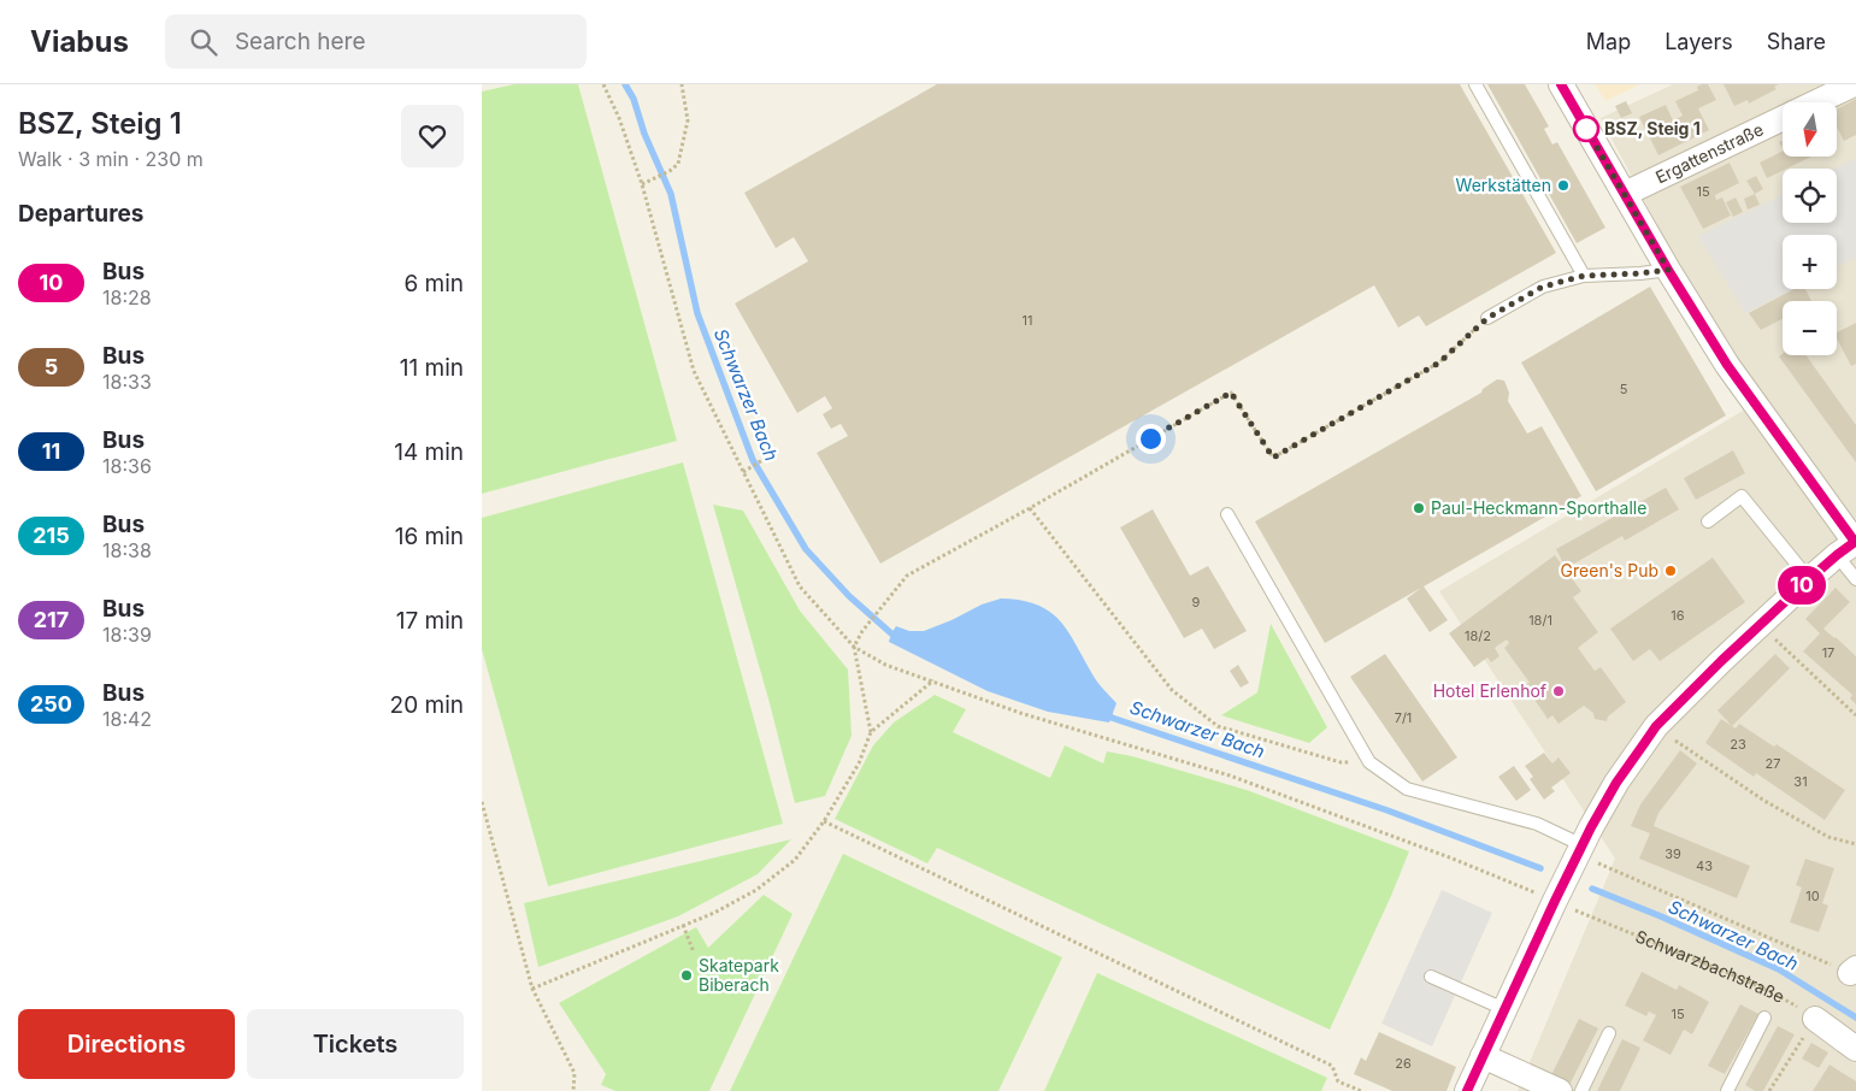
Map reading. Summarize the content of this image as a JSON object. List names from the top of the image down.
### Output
{
  "streets": {
    "street": ["Ergattenstraße"],
    "path": ["Schwarzbachstraße"]
  },
  "water": ["Schwarzer Bach"],
  "places": [
    "BSZ, Steig 1",
    "Werkstätten",
    "Paul-Heckmann-Sporthalle",
    "Green's Pub",
    "Hotel Erlenhof",
    "Skatepark Biberach"
  ],
  "lines": ["bus line 10"],
  "house_numbers": [
    "15",
    "11",
    "5",
    "9",
    "16",
    "18/1",
    "18/2",
    "17",
    "7/1",
    "23",
    "27",
    "31",
    "39",
    "43",
    "10",
    "15",
    "26"
  ],
  "north": "bottom",
  "page": {
    "header": "Viabus",
    "search": "Search here",
    "nav": ["Map", "Layers", "Share"],
    "heading": [
      ["BSZ, Steig 1", "Walk · 3 min · 230 m"],
      "Departures"
    ],
    "on_map": "10",
    "map_buttons": ["+", "−"],
    "list": [
      {
        "mark": "10",
        "name": "Bus",
        "note": "18:28",
        "value": "6 min"
      },
      {
        "mark": "5",
        "name": "Bus",
        "note": "18:33",
        "value": "11 min"
      },
      {
        "mark": "11",
        "name": "Bus",
        "note": "18:36",
        "value": "14 min"
      },
      {
        "mark": "215",
        "name": "Bus",
        "note": "18:38",
        "value": "16 min"
      },
      {
        "mark": "217",
        "name": "Bus",
        "note": "18:39",
        "value": "17 min"
      },
      {
        "mark": "250",
        "name": "Bus",
        "note": "18:42",
        "value": "20 min"
      }
    ],
    "buttons": ["Directions", "Tickets"]
  }
}
